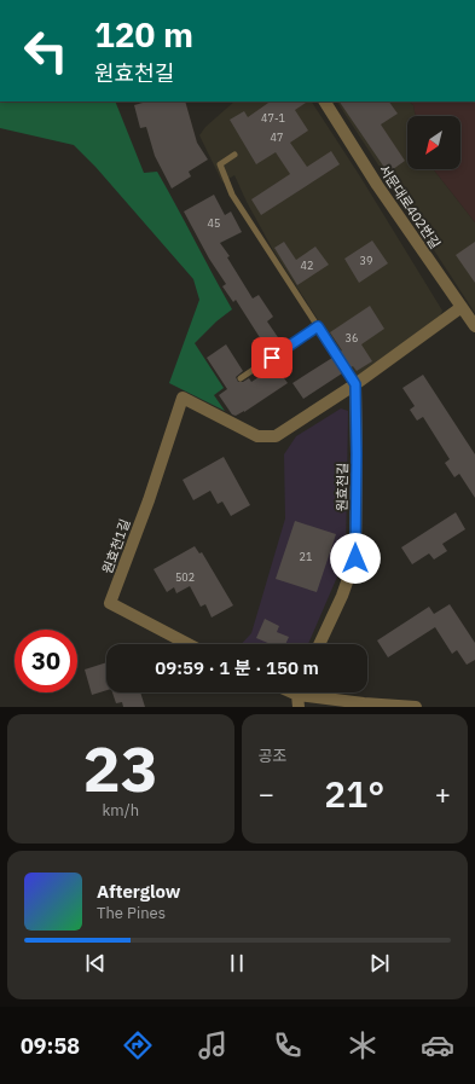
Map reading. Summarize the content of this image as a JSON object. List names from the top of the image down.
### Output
{
  "streets": {
    "street": ["서문대로402번길", "원효천길", "원효천1길"]
  },
  "crossings": [
    ["원효천길", "원효천1길"]
  ],
  "house_numbers": [
    "47-1",
    "47",
    "45",
    "39",
    "42",
    "36",
    "21",
    "502"
  ],
  "north": "bottom left",
  "page": {
    "turn": ["120 m", "원효천길"],
    "limit": "30",
    "trip": "09:59 · 1 분 · 150 m",
    "tile": [
      ["23", "km/h"],
      "공조"
    ],
    "heat": ["−", "21°", "+"],
    "song": ["Afterglow", "The Pines"],
    "tabs": "09:58"
  }
}
